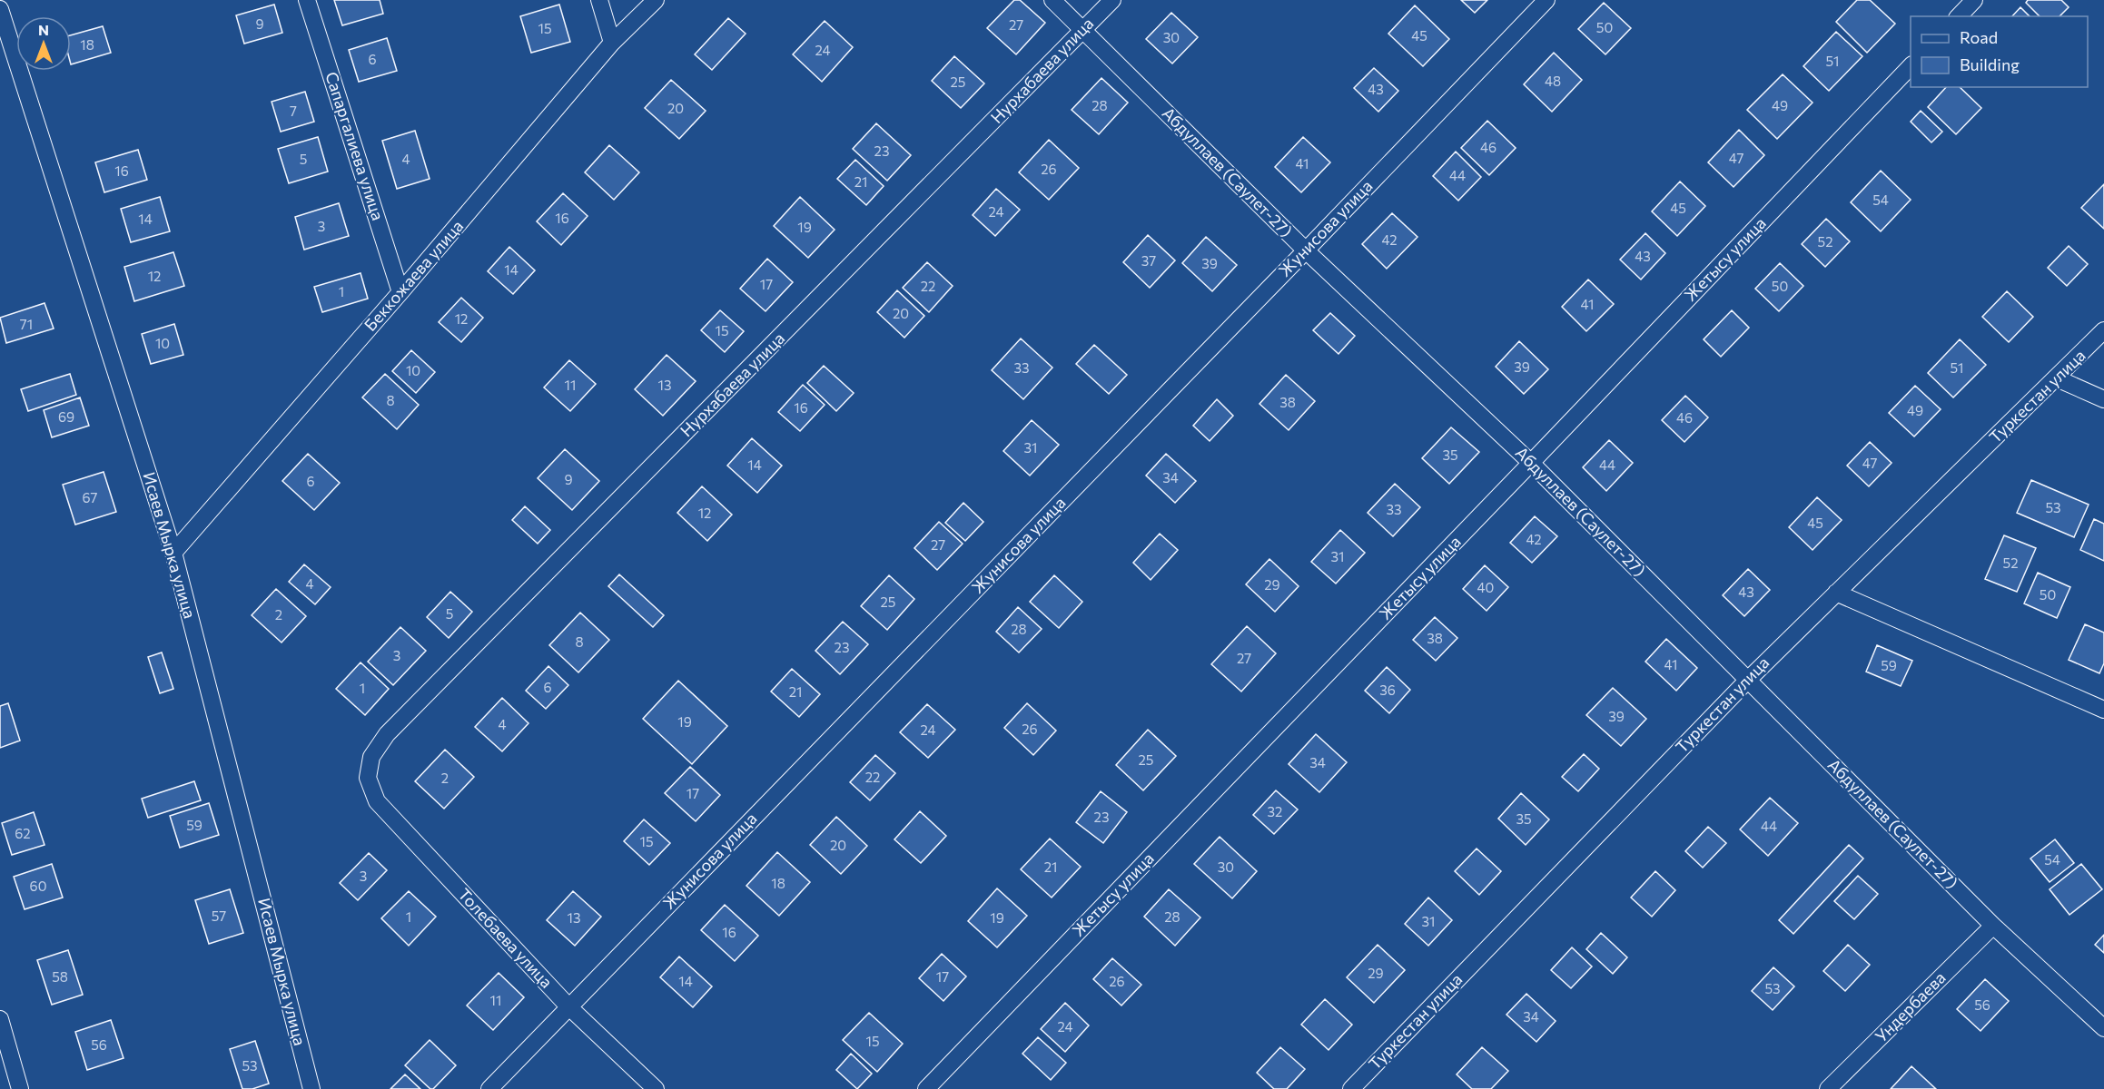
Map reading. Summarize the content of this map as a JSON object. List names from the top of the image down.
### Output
{
  "streets": {
    "street": [
      "Нурхабаева улица",
      "Сапаргалиева улица",
      "Абдуллаев (Саулет-27)",
      "Жунисова улица",
      "Жетысу улица",
      "Беккожаева улица",
      "Туркестан улица",
      "Исаев Мырка улица",
      "Толебаева улица",
      "Ундербаева"
    ]
  },
  "crossings": [
    ["Нурхабаева улица", "Абдуллаев (Саулет-27)"],
    ["Нурхабаева улица", "Толебаева улица"],
    ["Сапаргалиева улица", "Беккожаева улица"],
    ["Абдуллаев (Саулет-27)", "Жунисова улица"],
    ["Абдуллаев (Саулет-27)", "Жетысу улица"],
    ["Абдуллаев (Саулет-27)", "Туркестан улица"],
    ["Абдуллаев (Саулет-27)", "Ундербаева"],
    ["Жунисова улица", "Толебаева улица"],
    ["Беккожаева улица", "Исаев Мырка улица"]
  ],
  "house_numbers": [
    "9",
    "27",
    "50",
    "15",
    "45",
    "30",
    "18",
    "24",
    "6",
    "51",
    "48",
    "25",
    "43",
    "28",
    "49",
    "20",
    "7",
    "46",
    "23",
    "47",
    "5",
    "4",
    "41",
    "26",
    "16",
    "44",
    "21",
    "54",
    "45",
    "24",
    "16",
    "14",
    "3",
    "19",
    "42",
    "52",
    "43",
    "37",
    "39",
    "14",
    "12",
    "17",
    "22",
    "50",
    "1",
    "41",
    "20",
    "12",
    "71",
    "15",
    "10",
    "39",
    "33",
    "51",
    "10",
    "11",
    "13",
    "8",
    "38",
    "16",
    "49",
    "69",
    "46",
    "31",
    "35",
    "47",
    "14",
    "44",
    "34",
    "9",
    "6",
    "67",
    "53",
    "33",
    "12",
    "45",
    "42",
    "27",
    "31",
    "52",
    "4",
    "29",
    "40",
    "43",
    "50",
    "25",
    "5",
    "2",
    "28",
    "38",
    "8",
    "23",
    "3",
    "27",
    "41",
    "59",
    "6",
    "1",
    "36",
    "21",
    "39",
    "19",
    "4",
    "26",
    "24",
    "25",
    "34",
    "22",
    "2",
    "17",
    "32",
    "23",
    "35",
    "59",
    "44",
    "62",
    "15",
    "20",
    "54",
    "21",
    "30",
    "3",
    "18",
    "60",
    "57",
    "1",
    "28",
    "13",
    "19",
    "31",
    "16",
    "29",
    "58",
    "17",
    "14",
    "26",
    "53",
    "11",
    "56",
    "34",
    "24",
    "15",
    "56",
    "53"
  ],
  "legend": ["Road", "Building"],
  "north": "top"
}
